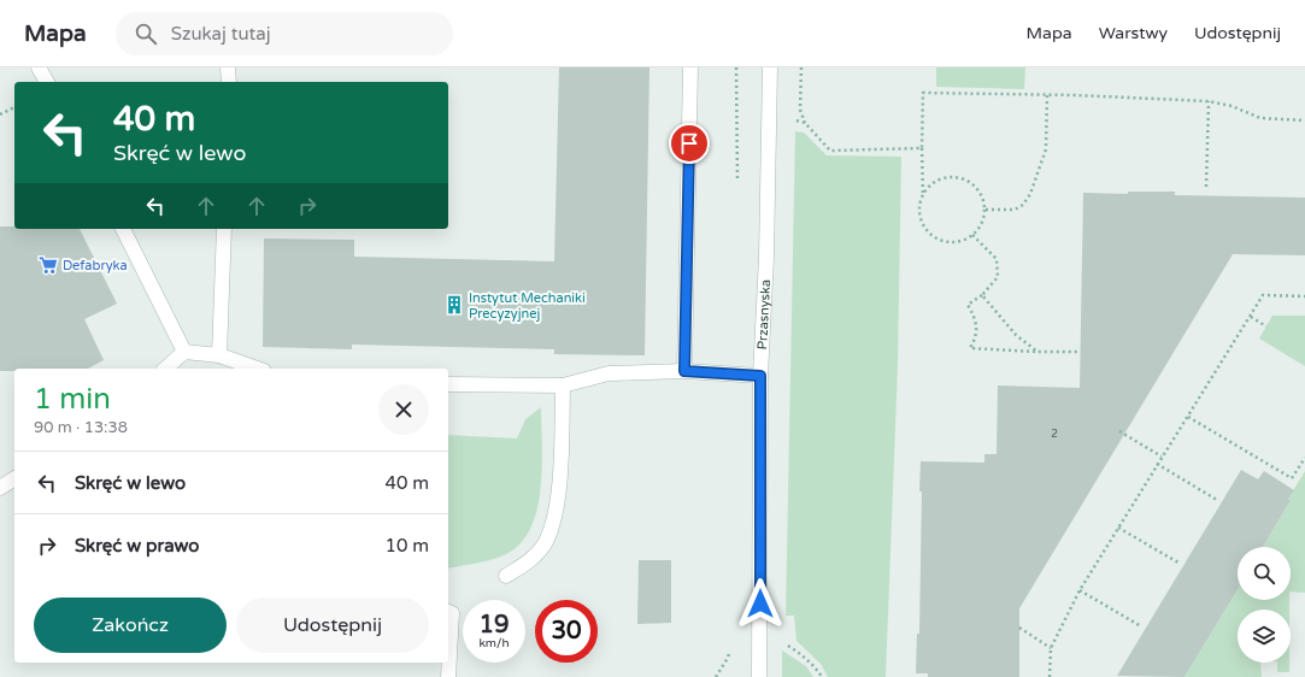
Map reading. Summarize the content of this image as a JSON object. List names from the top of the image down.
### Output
{
  "streets": {
    "street": ["Przasnyska"]
  },
  "places": {
    "supermarket": ["Defabryka"],
    "building": ["Instytut Mechaniki Precyzyjnej"]
  },
  "house_numbers": ["2"],
  "page": {
    "header": "Mapa",
    "search": "Szukaj tutaj",
    "nav": ["Mapa", "Warstwy", "Udostępnij"],
    "turn": ["40 m", "Skręć w lewo"],
    "heading": ["1 min", "90 m · 13:38"],
    "list": [
      {
        "name": "Skręć w lewo",
        "value": "40 m"
      },
      {
        "name": "Skręć w prawo",
        "value": "10 m"
      }
    ],
    "buttons": ["Zakończ", "Udostępnij"],
    "speed": "19 km/h",
    "limit": "30"
  }
}
